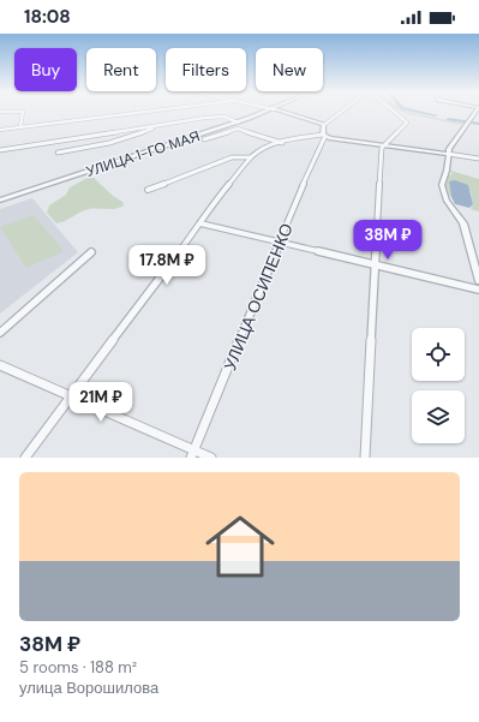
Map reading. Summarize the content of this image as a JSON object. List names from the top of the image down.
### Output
{
  "streets": {
    "street": ["УЛИЦА 1-ГО МАЯ", "УЛИЦА ОСИПЕНКО"]
  },
  "page": {
    "status": "18:08",
    "chip": [
      "Buy",
      "Rent",
      "Filters",
      "New"
    ],
    "price": ["38M ₽", "17.8M ₽", "21M ₽"],
    "list": [
      {
        "name": "38M ₽",
        "note": "5 rooms · 188 m² · улица Ворошилова"
      }
    ]
  }
}
